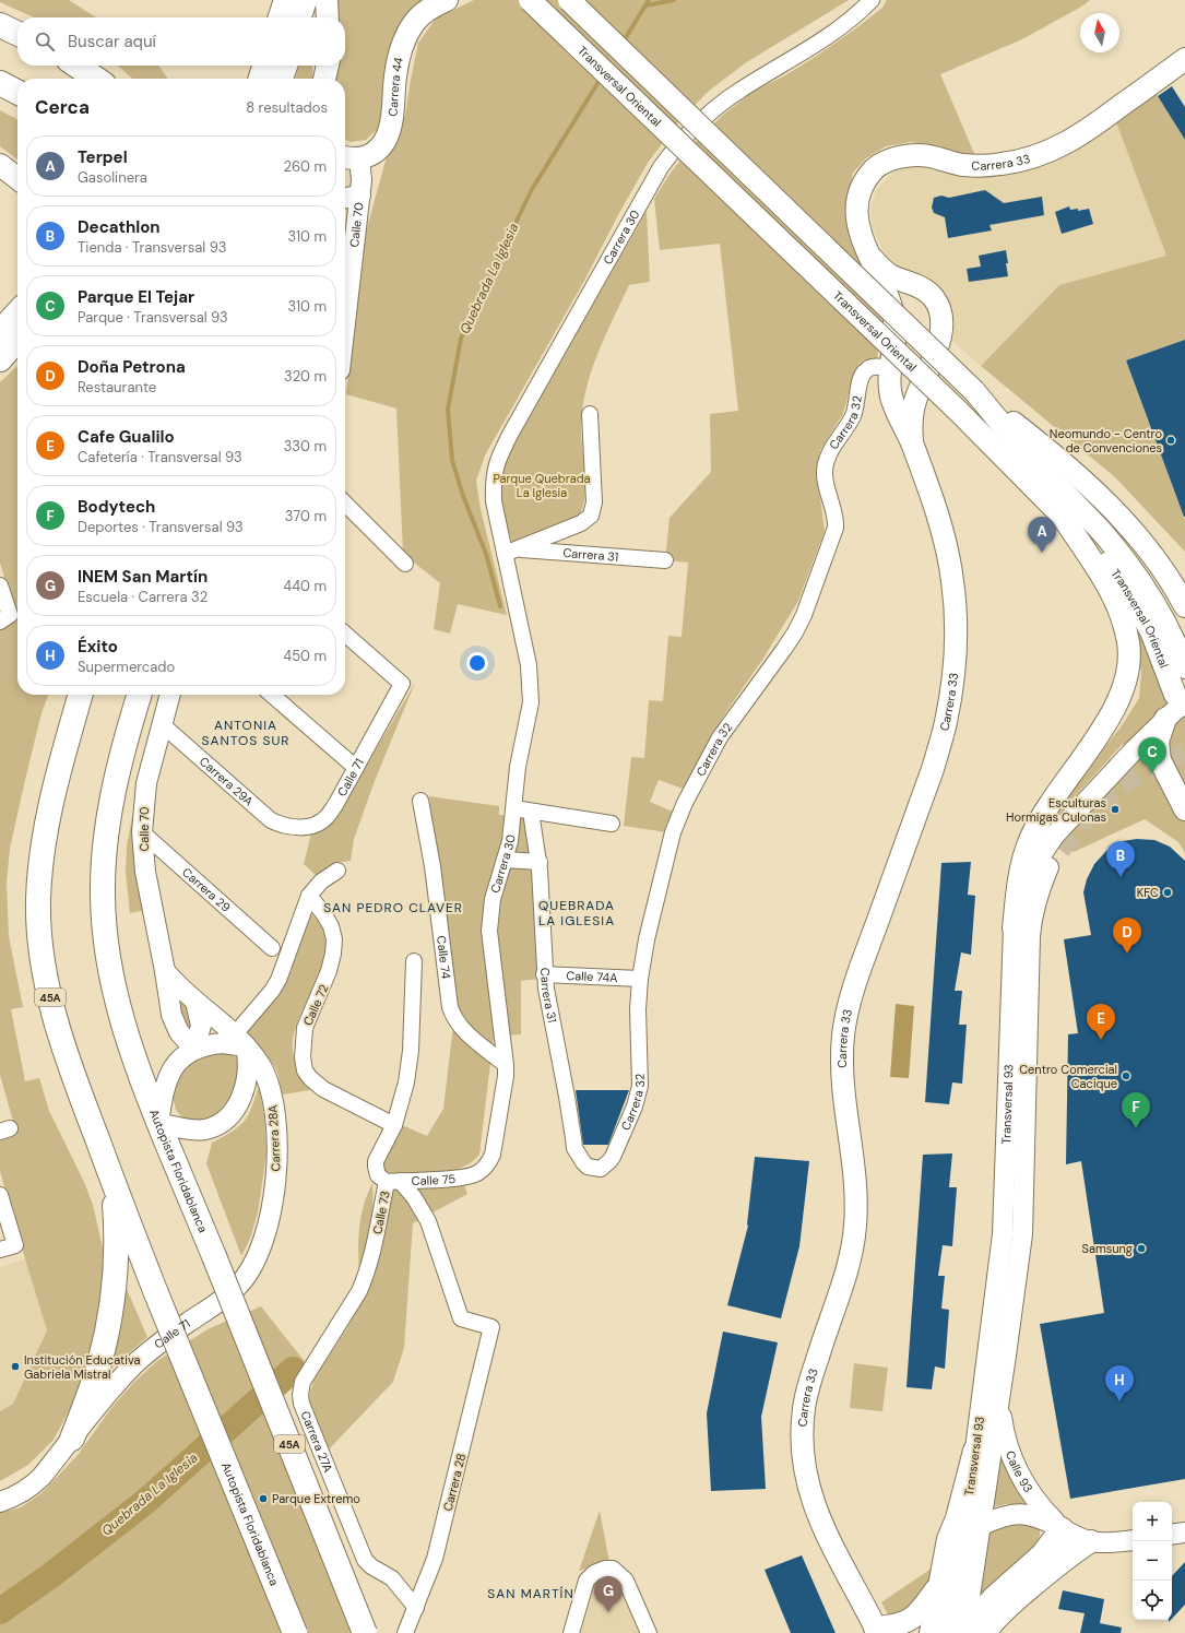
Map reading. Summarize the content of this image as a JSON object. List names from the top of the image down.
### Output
{
  "streets": {
    "main road": [
      "Transversal Oriental",
      "Carrera 44",
      "Carrera 33",
      "45A",
      "Autopista Floridablanca"
    ],
    "street": [
      "Calle 70",
      "Carrera 30",
      "Carrera 32",
      "Carrera 31",
      "Calle 71",
      "Carrera 29A",
      "Carrera 29",
      "Calle 74",
      "Calle 74A",
      "Calle 72",
      "Transversal 93",
      "Carrera 28A",
      "Calle 75",
      "Calle 73",
      "Carrera 27A",
      "Calle 93",
      "Carrera 28"
    ]
  },
  "crossings": [
    ["Transversal Oriental", "Transversal 93"],
    ["Carrera 44", "Calle 70"],
    ["Carrera 33", "Carrera 32"],
    ["Calle 70", "Carrera 29A"],
    ["Calle 70", "Carrera 29"],
    ["Calle 70", "Carrera 28A"],
    ["Calle 70", "Autopista Floridablanca"],
    ["Carrera 30", "Carrera 31"],
    ["Carrera 30", "Calle 74"],
    ["Carrera 30", "Calle 75"],
    ["Carrera 32", "Carrera 31"],
    ["Carrera 32", "Calle 74A"],
    ["Carrera 31", "Calle 74A"],
    ["Calle 71", "Carrera 29A"],
    ["Calle 71", "Carrera 28A"],
    ["Calle 72", "Calle 73"],
    ["Transversal 93", "Calle 93"],
    ["Carrera 28A", "Autopista Floridablanca"],
    ["Calle 75", "Calle 73"],
    ["Calle 75", "Carrera 28"],
    ["Calle 73", "Carrera 27A"],
    ["Calle 73", "Carrera 28"],
    ["Carrera 27A", "Carrera 28"]
  ],
  "districts": [
    "ANTONIA SANTOS SUR",
    "QUEBRADA LA IGLESIA",
    "SAN PEDRO CLAVER",
    "SAN MARTÍN"
  ],
  "water": ["Quebrada La Iglesia"],
  "parks": ["Parque Quebrada La Iglesia"],
  "places": [
    "Neomundo - Centro de Convenciones",
    "Esculturas Hormigas Culonas",
    "KFC",
    "Centro Comercial Cacique",
    "Samsung",
    "Institución Educativa Gabriela Mistral",
    "Parque Extremo"
  ],
  "north": "top",
  "page": {
    "search": "Buscar aquí",
    "heading": ["Cerca", "8 resultados"],
    "list": [
      {
        "mark": "A",
        "name": "Terpel",
        "note": "Gasolinera",
        "value": "260 m"
      },
      {
        "mark": "B",
        "name": "Decathlon",
        "note": "Tienda · Transversal 93",
        "value": "310 m"
      },
      {
        "mark": "C",
        "name": "Parque El Tejar",
        "note": "Parque · Transversal 93",
        "value": "310 m"
      },
      {
        "mark": "D",
        "name": "Doña Petrona",
        "note": "Restaurante",
        "value": "320 m"
      },
      {
        "mark": "E",
        "name": "Cafe Gualilo",
        "note": "Cafetería · Transversal 93",
        "value": "330 m"
      },
      {
        "mark": "F",
        "name": "Bodytech",
        "note": "Deportes · Transversal 93",
        "value": "370 m"
      },
      {
        "mark": "G",
        "name": "INEM San Martín",
        "note": "Escuela · Carrera 32",
        "value": "440 m"
      },
      {
        "mark": "H",
        "name": "Éxito",
        "note": "Supermercado",
        "value": "450 m"
      }
    ],
    "pins": [
      "A",
      "C",
      "B",
      "D",
      "E",
      "F",
      "H",
      "G"
    ],
    "map_buttons": ["+", "−"]
  }
}
